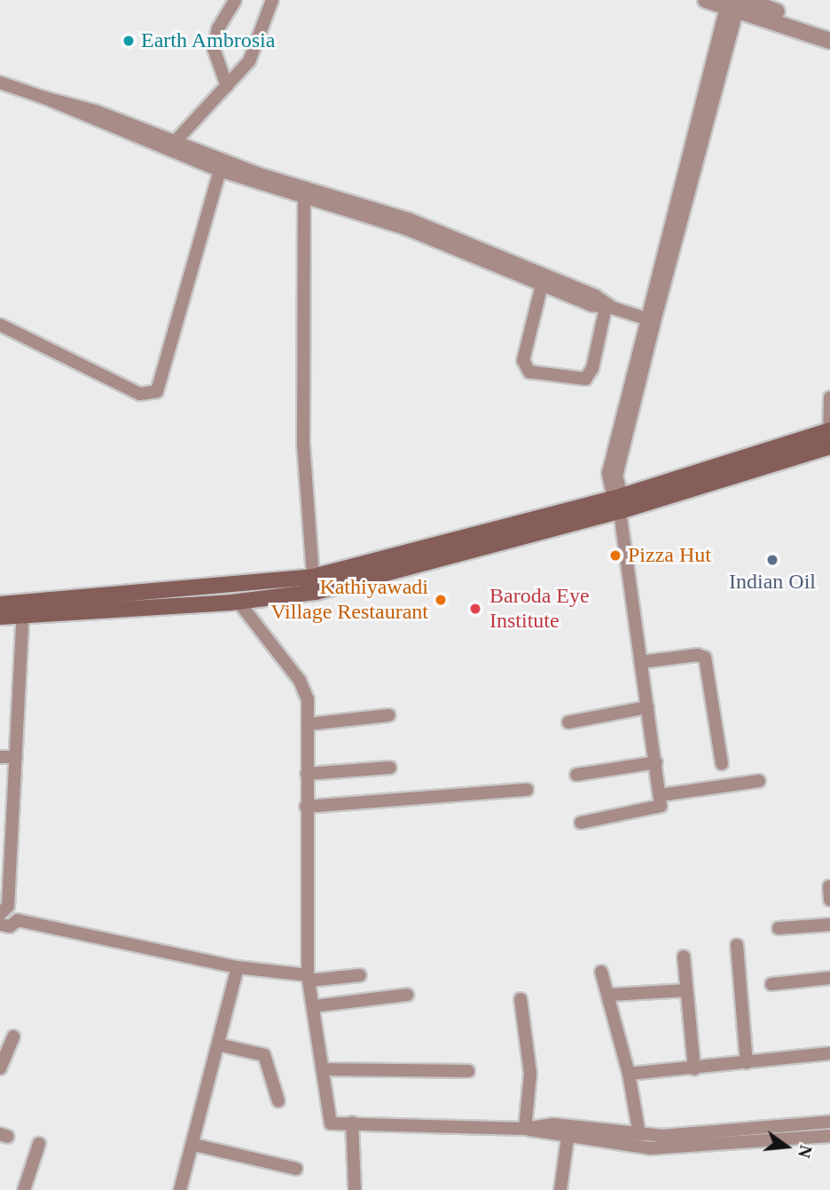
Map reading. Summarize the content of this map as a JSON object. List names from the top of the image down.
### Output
{
  "places": [
    "Earth Ambrosia",
    "Pizza Hut",
    "Indian Oil",
    "Kathiyawadi Village Restaurant",
    "Baroda Eye Institute"
  ],
  "north": "right"
}
